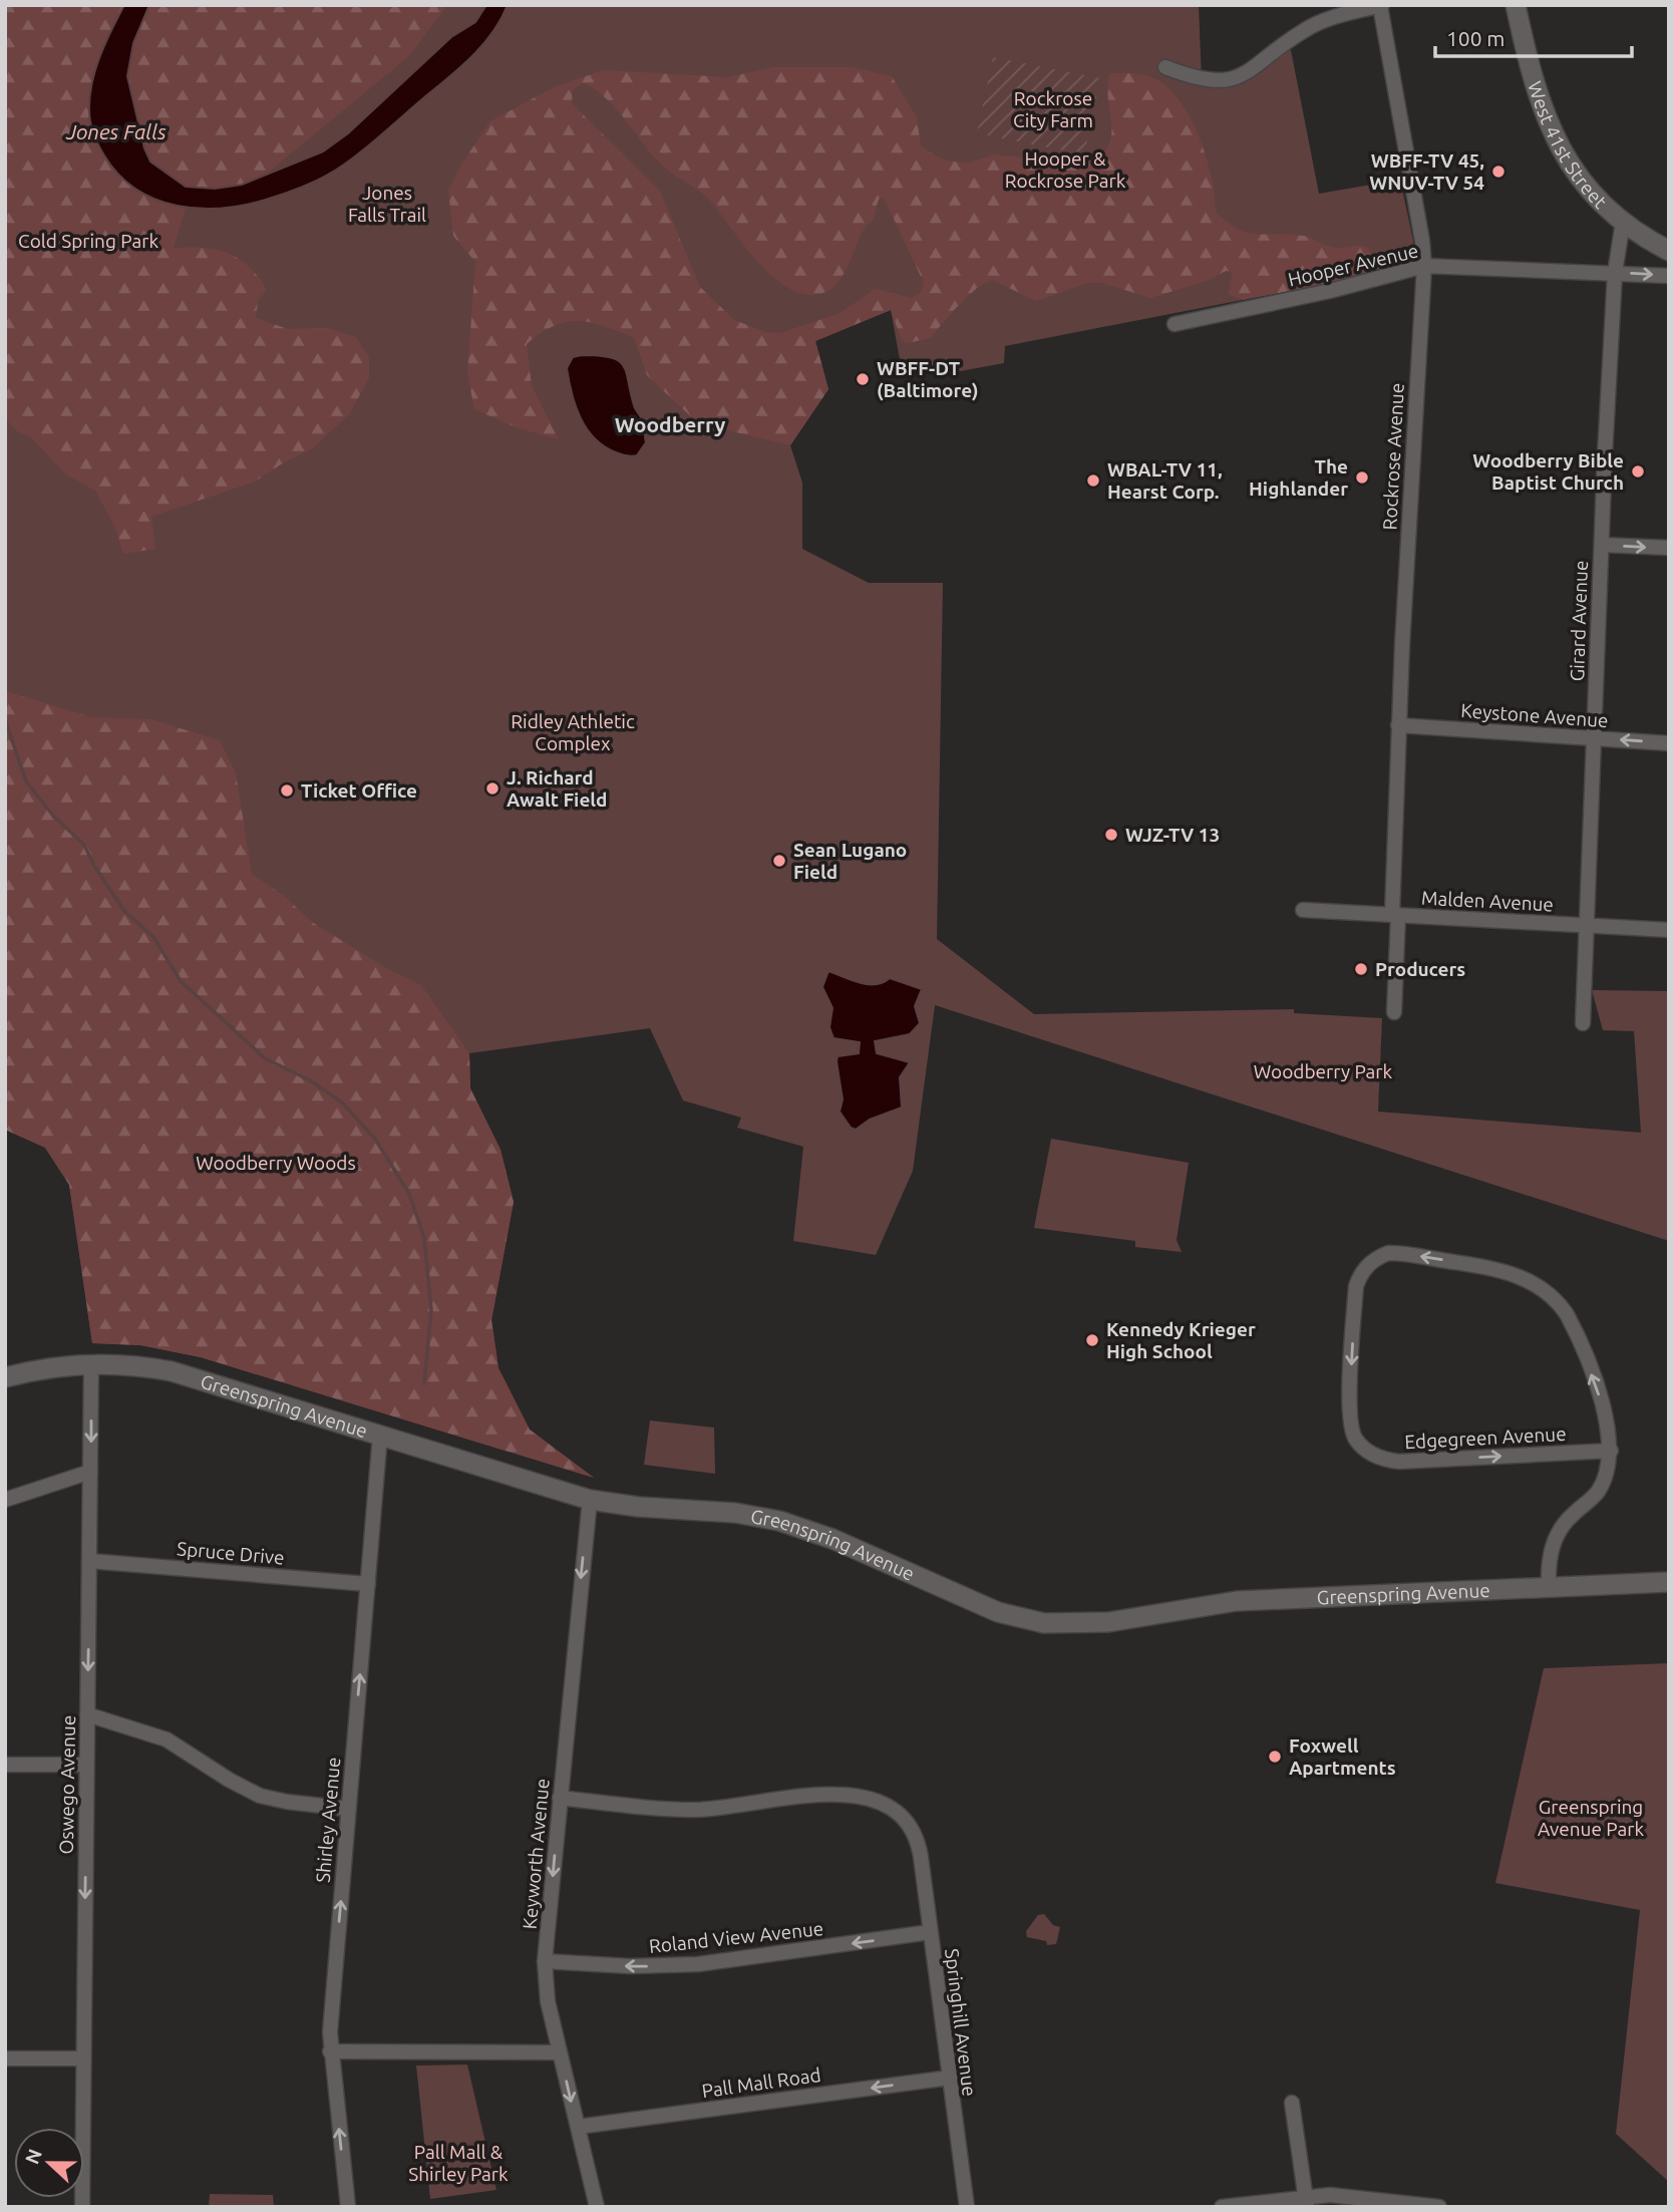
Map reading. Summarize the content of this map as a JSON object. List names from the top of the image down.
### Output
{
  "streets": {
    "main road": ["West 41st Street", "Greenspring Avenue"],
    "street": [
      "Hooper Avenue",
      "Rockrose Avenue",
      "Girard Avenue",
      "Keystone Avenue",
      "Malden Avenue",
      "Edgegreen Avenue",
      "Spruce Drive",
      "Oswego Avenue",
      "Shirley Avenue",
      "Keyworth Avenue",
      "Roland View Avenue",
      "Springhill Avenue",
      "Pall Mall Road"
    ]
  },
  "crossings": [
    ["West 41st Street", "Girard Avenue"],
    ["Hooper Avenue", "Rockrose Avenue"],
    ["Hooper Avenue", "Girard Avenue"],
    ["Rockrose Avenue", "Keystone Avenue"],
    ["Rockrose Avenue", "Malden Avenue"],
    ["Girard Avenue", "Keystone Avenue"],
    ["Girard Avenue", "Malden Avenue"],
    ["Greenspring Avenue", "Oswego Avenue"],
    ["Greenspring Avenue", "Shirley Avenue"],
    ["Greenspring Avenue", "Keyworth Avenue"],
    ["Spruce Drive", "Oswego Avenue"],
    ["Spruce Drive", "Shirley Avenue"],
    ["Keyworth Avenue", "Roland View Avenue"],
    ["Keyworth Avenue", "Springhill Avenue"],
    ["Keyworth Avenue", "Pall Mall Road"],
    ["Roland View Avenue", "Springhill Avenue"],
    ["Springhill Avenue", "Pall Mall Road"]
  ],
  "one_way": [
    "Oswego Avenue",
    "Shirley Avenue",
    "Keyworth Avenue",
    "Roland View Avenue",
    "Pall Mall Road"
  ],
  "districts": ["Woodberry"],
  "water": ["Jones Falls"],
  "parks": [
    "Rockrose City Farm",
    "Hooper & Rockrose Park",
    "Jones Falls Trail",
    "Cold Spring Park",
    "Ridley Athletic Complex",
    "Woodberry Park",
    "Woodberry Woods",
    "Greenspring Avenue Park",
    "Pall Mall & Shirley Park"
  ],
  "places": [
    "WBFF-TV 45, WNUV-TV 54",
    "WBFF-DT (Baltimore)",
    "Woodberry Bible Baptist Church",
    "The Highlander",
    "WBAL-TV 11, Hearst Corp.",
    "J. Richard Awalt Field",
    "Ticket Office",
    "WJZ-TV 13",
    "Sean Lugano Field",
    "Producers",
    "Kennedy Krieger High School",
    "Foxwell Apartments"
  ],
  "scale_bar": "100 m",
  "north": "left"
}
